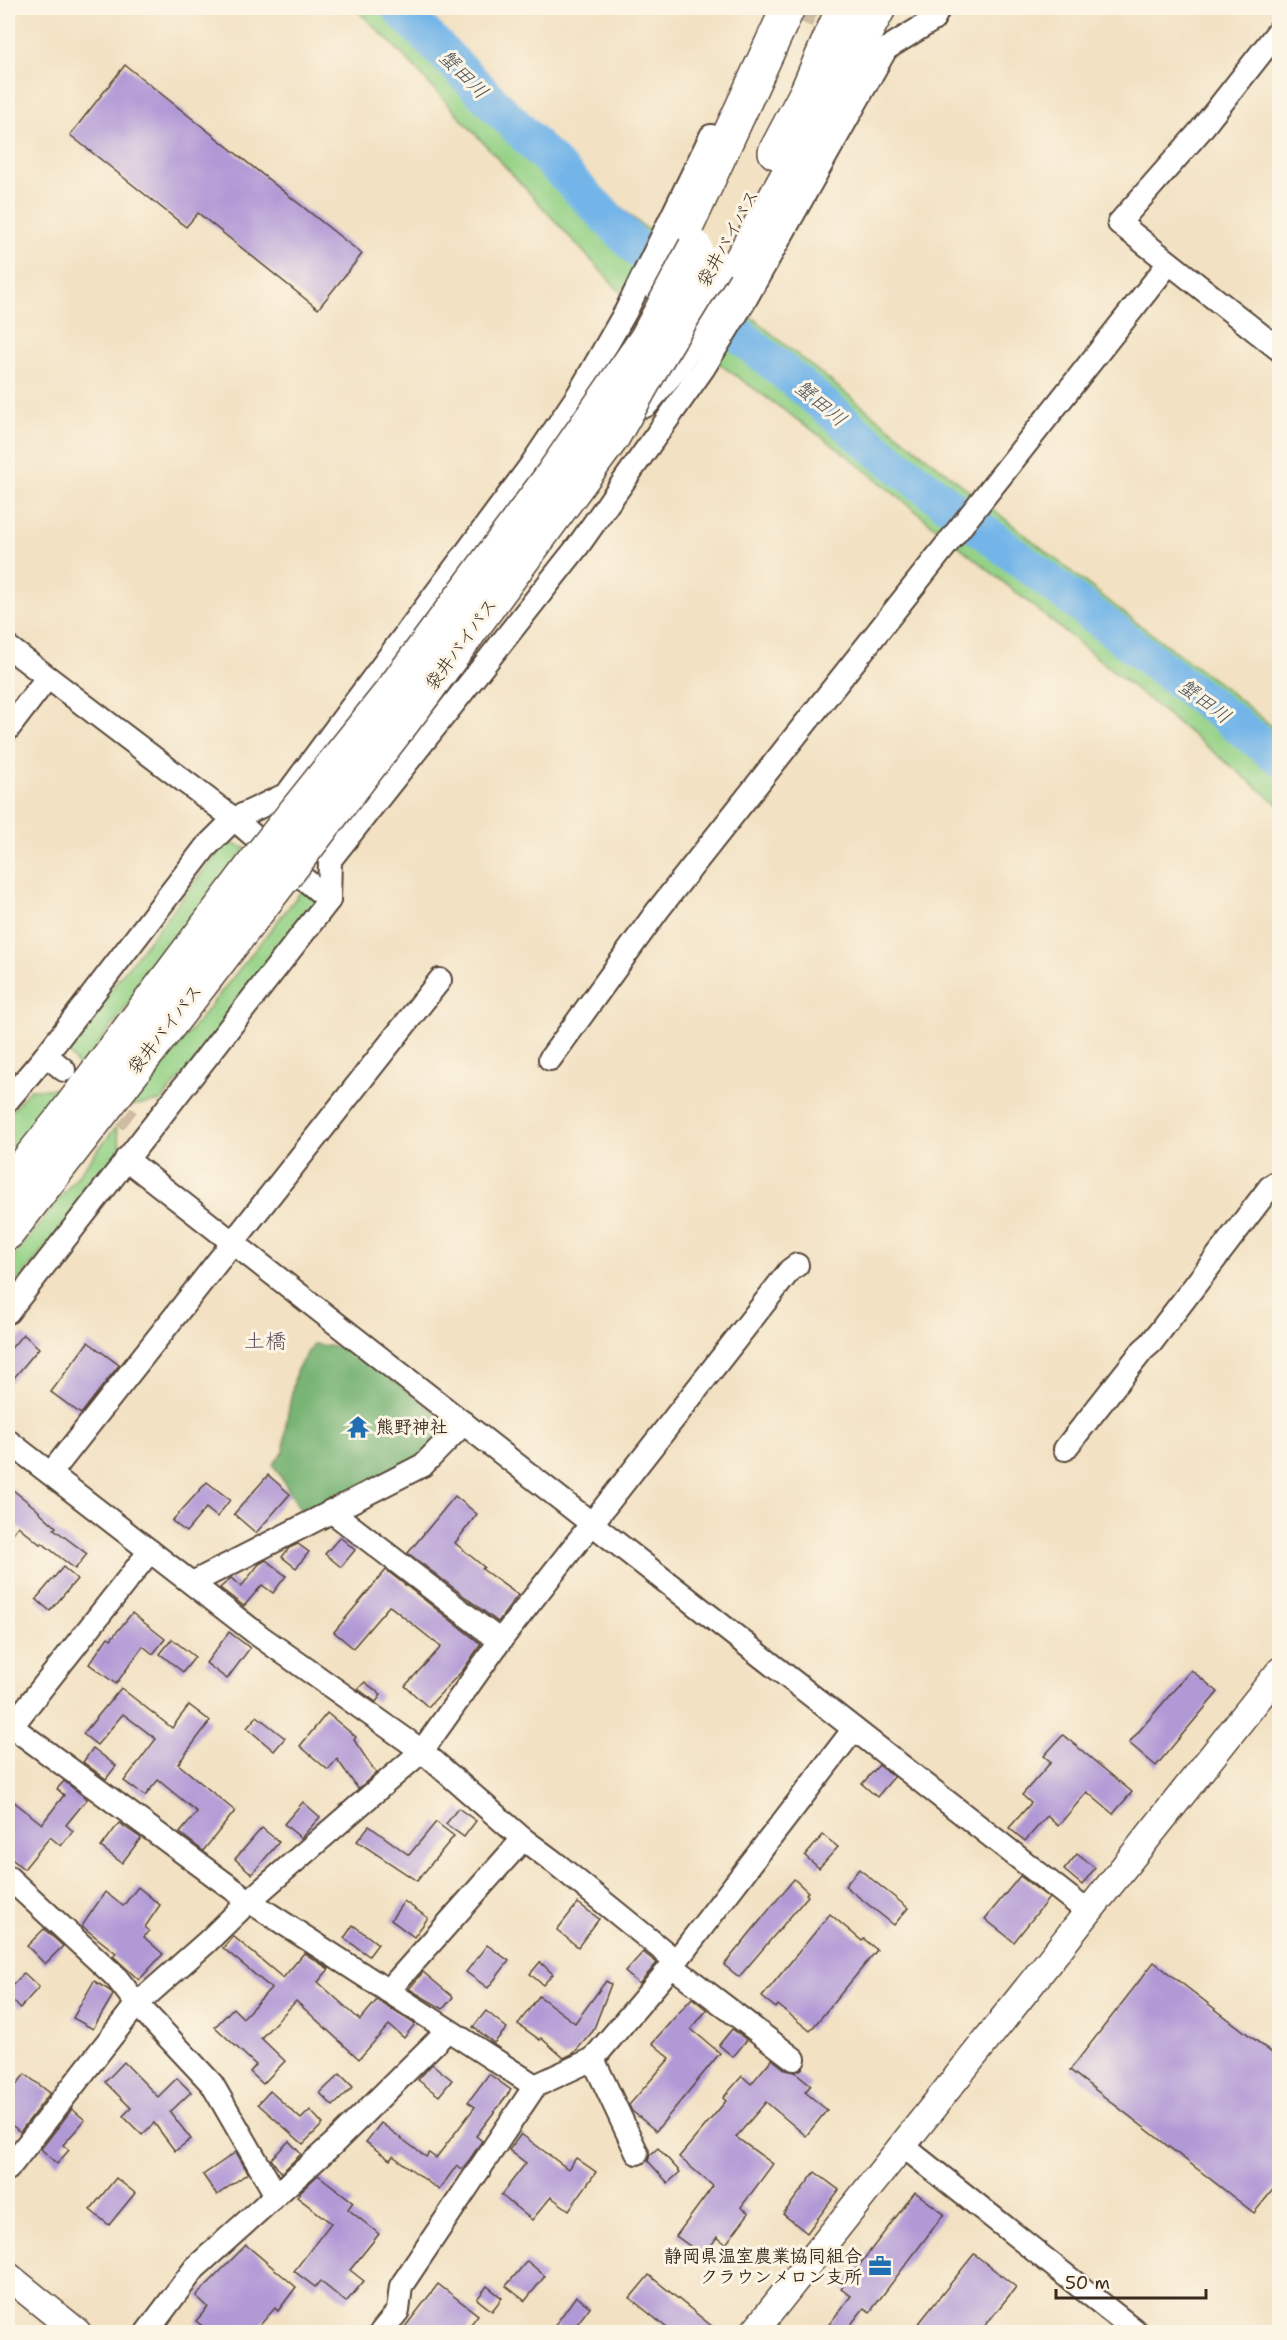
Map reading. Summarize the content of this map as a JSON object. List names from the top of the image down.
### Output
{
  "streets": {
    "highway": ["袋井バイパス"]
  },
  "districts": ["土橋"],
  "water": ["蟹田川"],
  "places": {
    "temple": ["熊野神社"],
    "office": ["静岡県温室農業協同組合 クラウンメロン支所"]
  },
  "scale_bar": "50 m"
}
